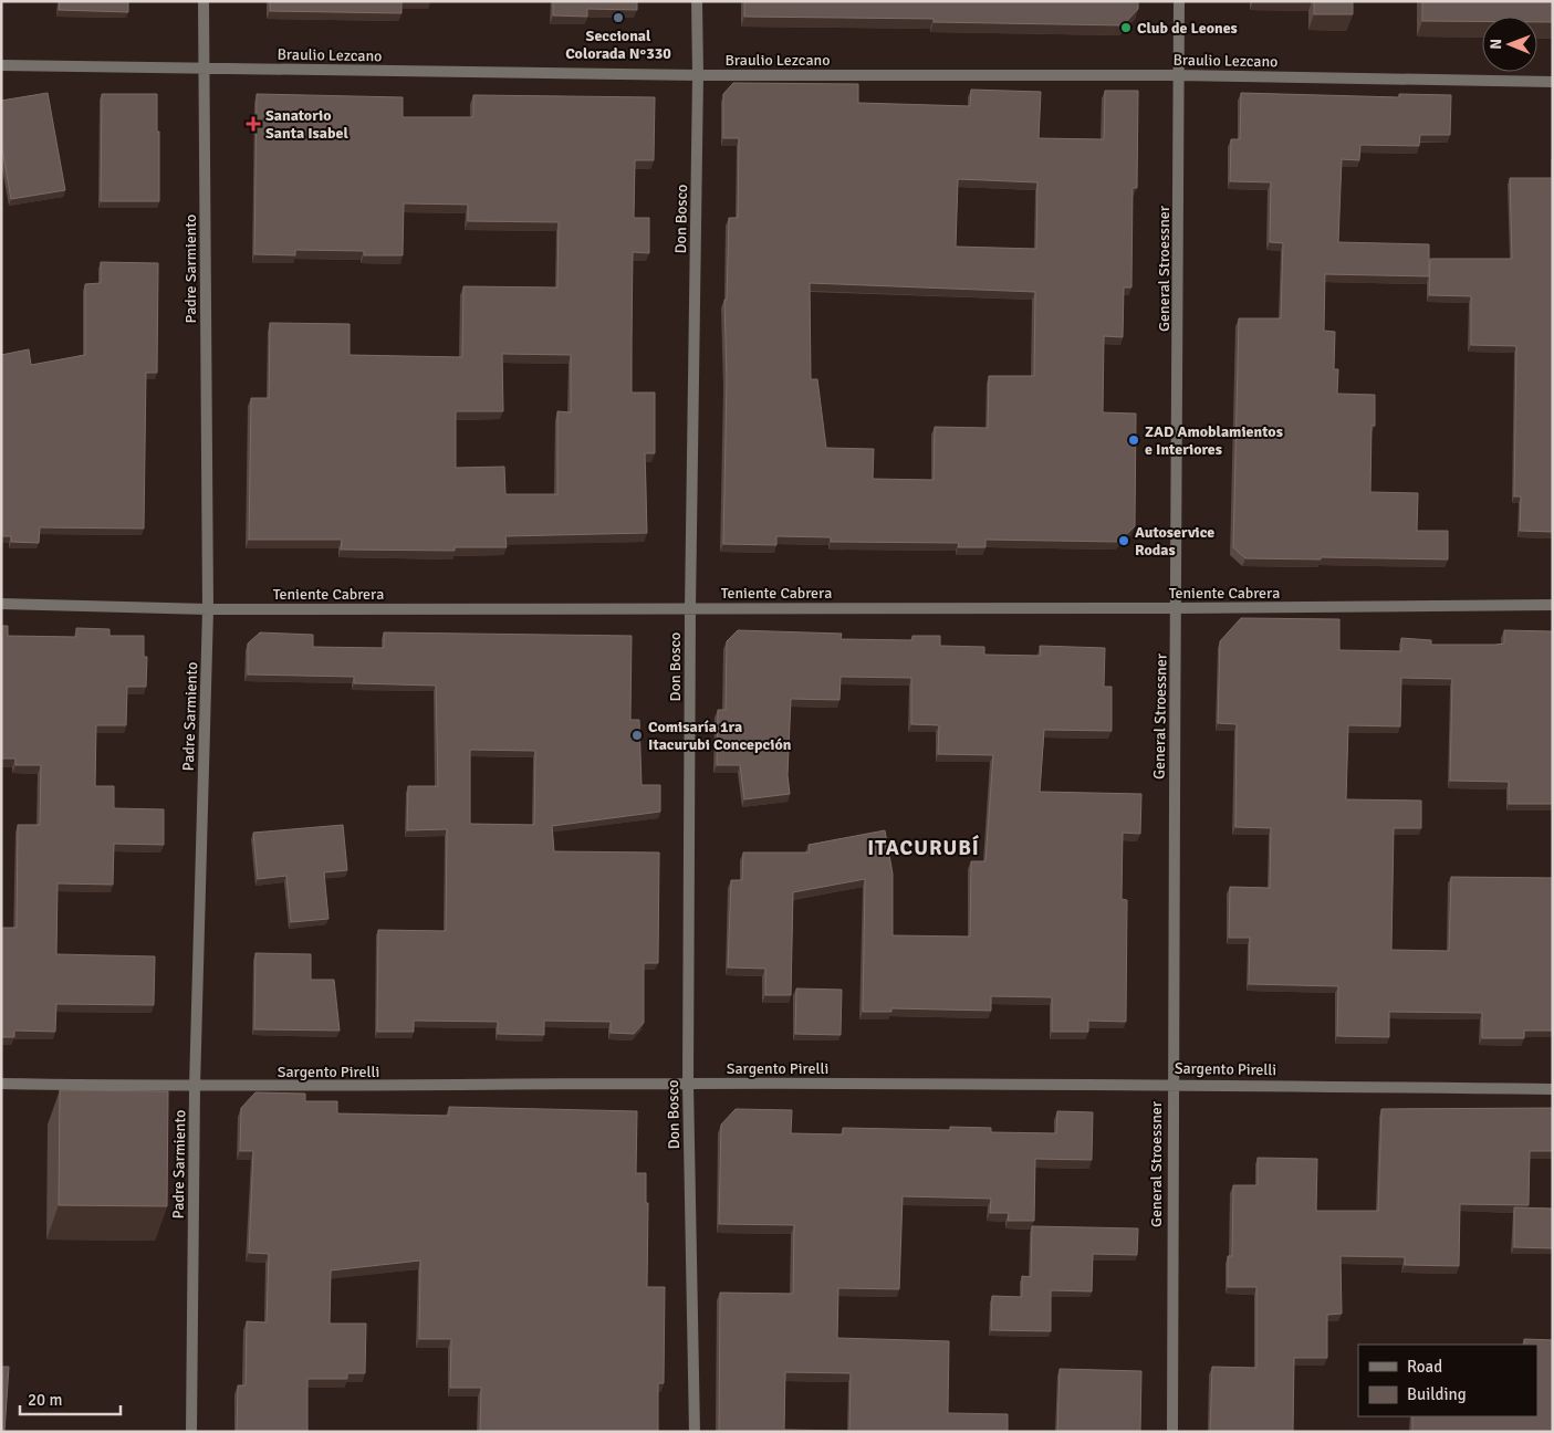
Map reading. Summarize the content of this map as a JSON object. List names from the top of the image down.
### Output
{
  "streets": {
    "street": [
      "Braulio Lezcano",
      "Don Bosco",
      "Padre Sarmiento",
      "General Stroessner",
      "Teniente Cabrera",
      "Sargento Pirelli"
    ]
  },
  "crossings": [
    ["Braulio Lezcano", "Don Bosco"],
    ["Braulio Lezcano", "Padre Sarmiento"],
    ["Braulio Lezcano", "General Stroessner"],
    ["Don Bosco", "Teniente Cabrera"],
    ["Don Bosco", "Sargento Pirelli"],
    ["Padre Sarmiento", "Teniente Cabrera"],
    ["Padre Sarmiento", "Sargento Pirelli"],
    ["General Stroessner", "Teniente Cabrera"],
    ["General Stroessner", "Sargento Pirelli"]
  ],
  "districts": ["ITACURUBÍ"],
  "places": {
    "other": [
      "Seccional Colorada N°330",
      "Club de Leones",
      "ZAD Amoblamientos e Interiores",
      "Autoservice Rodas",
      "Comisaría 1ra Itacurubi Concepción"
    ],
    "health": ["Sanatorio Santa Isabel"]
  },
  "legend": ["Road", "Building"],
  "scale_bar": "20 m",
  "north": "left"
}
